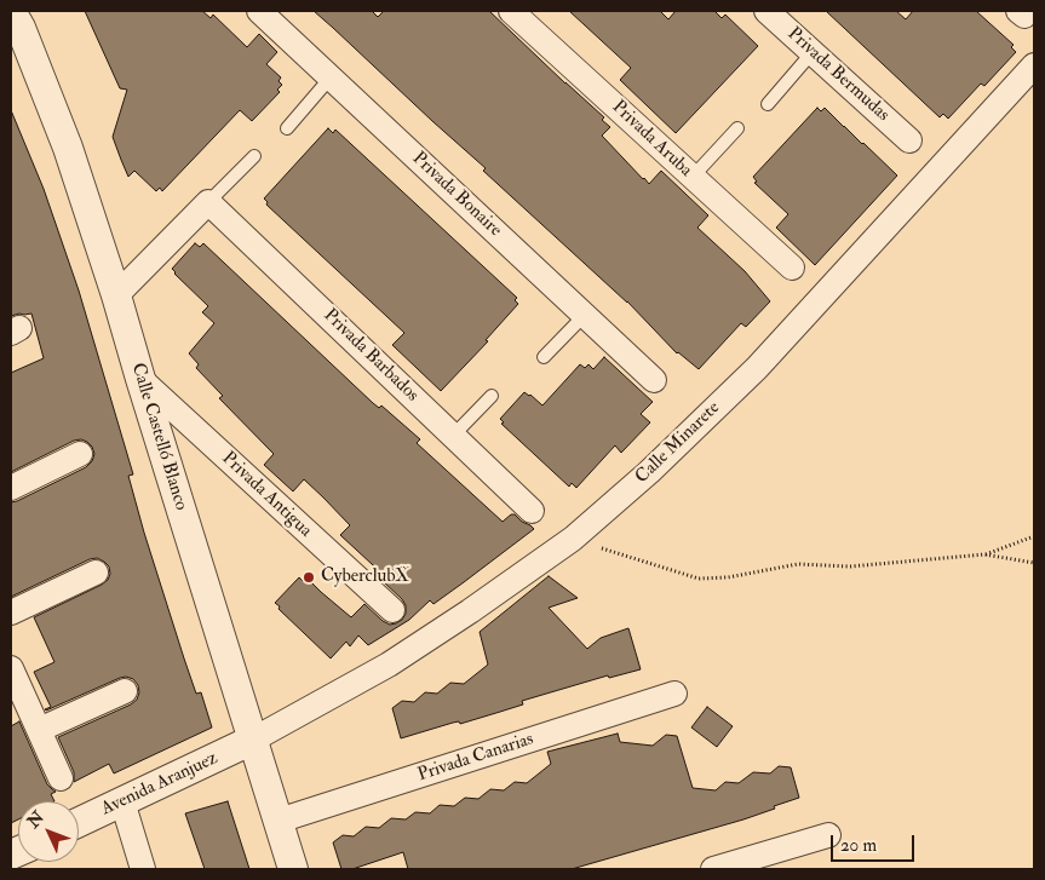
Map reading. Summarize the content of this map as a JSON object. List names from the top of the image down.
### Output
{
  "streets": {
    "street": [
      "Privada Bermudas",
      "Privada Aruba",
      "Privada Bonaire",
      "Privada Barbados",
      "Calle Castelló Blanco",
      "Calle Minarete",
      "Privada Antigua",
      "Privada Canarias",
      "Avenida Aranjuez"
    ]
  },
  "crossings": [
    ["Calle Castelló Blanco", "Calle Minarete"],
    ["Calle Castelló Blanco", "Privada Antigua"],
    ["Calle Castelló Blanco", "Privada Canarias"],
    ["Calle Castelló Blanco", "Avenida Aranjuez"],
    ["Calle Minarete", "Avenida Aranjuez"]
  ],
  "places": ["CyberclubX"],
  "scale_bar": "20 m",
  "north": "top left"
}
